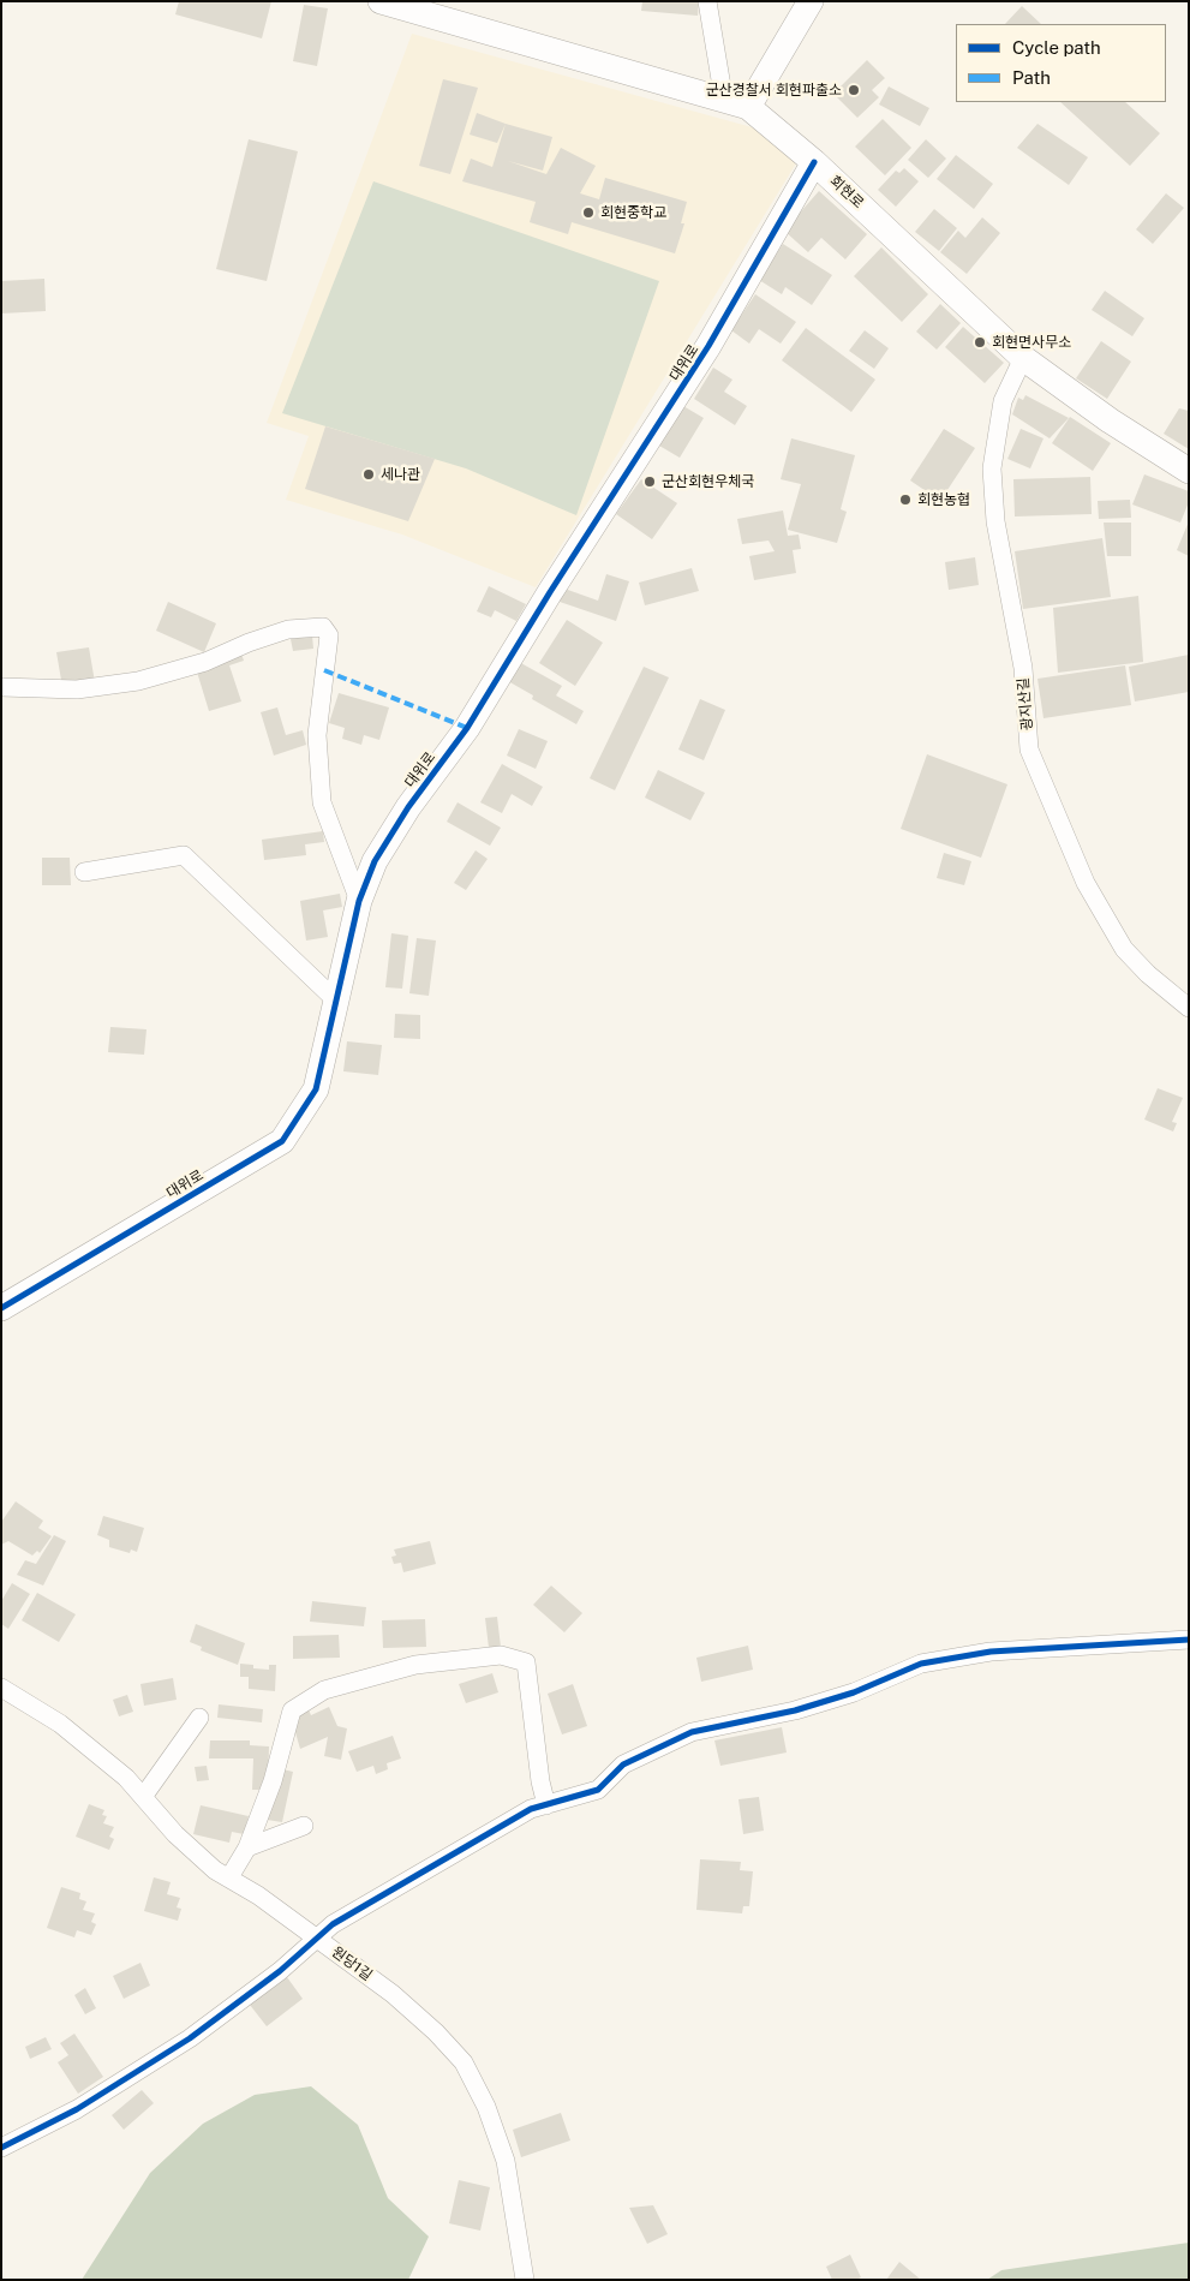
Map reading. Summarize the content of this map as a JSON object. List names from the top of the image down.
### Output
{
  "streets": {
    "street": [
      "회현로",
      "대위로",
      "광지산길",
      "원당1길"
    ]
  },
  "crossings": [
    ["회현로", "대위로"],
    ["회현로", "광지산길"]
  ],
  "places": [
    "군산경찰서 회현파출소",
    "회현중학교",
    "회현면사무소",
    "세나관",
    "군산회현우체국",
    "회현농협"
  ],
  "legend": ["Cycle path", "Path"]
}
